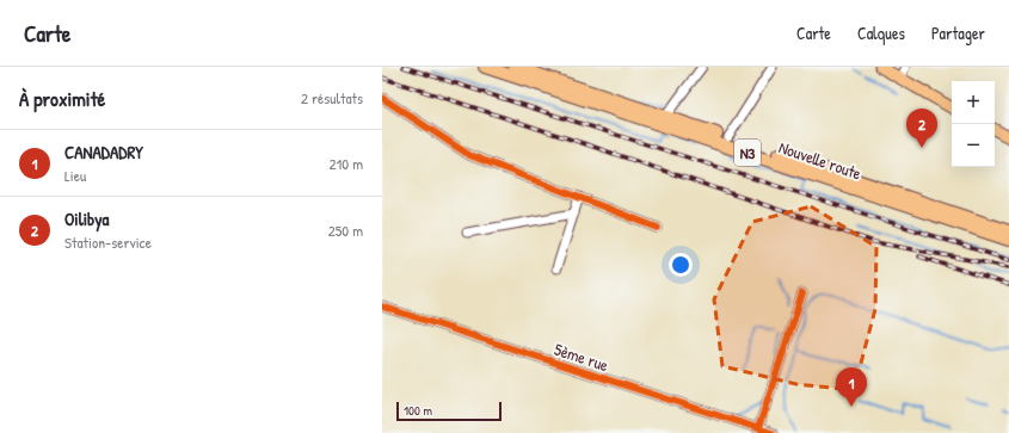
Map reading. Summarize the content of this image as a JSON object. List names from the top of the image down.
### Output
{
  "streets": {
    "highway": ["N3", "Nouvelle route"],
    "street": ["5ème rue"]
  },
  "scale_bar": "100 m",
  "page": {
    "header": "Carte",
    "nav": ["Carte", "Calques", "Partager"],
    "heading": ["À proximité", "2 résultats"],
    "map_buttons": ["+", "−"],
    "pins": ["2", "1"],
    "list": [
      {
        "mark": "1",
        "name": "CANADADRY",
        "note": "Lieu",
        "value": "210 m"
      },
      {
        "mark": "2",
        "name": "Oilibya",
        "note": "Station-service",
        "value": "250 m"
      }
    ],
    "scale": "100 m"
  }
}
